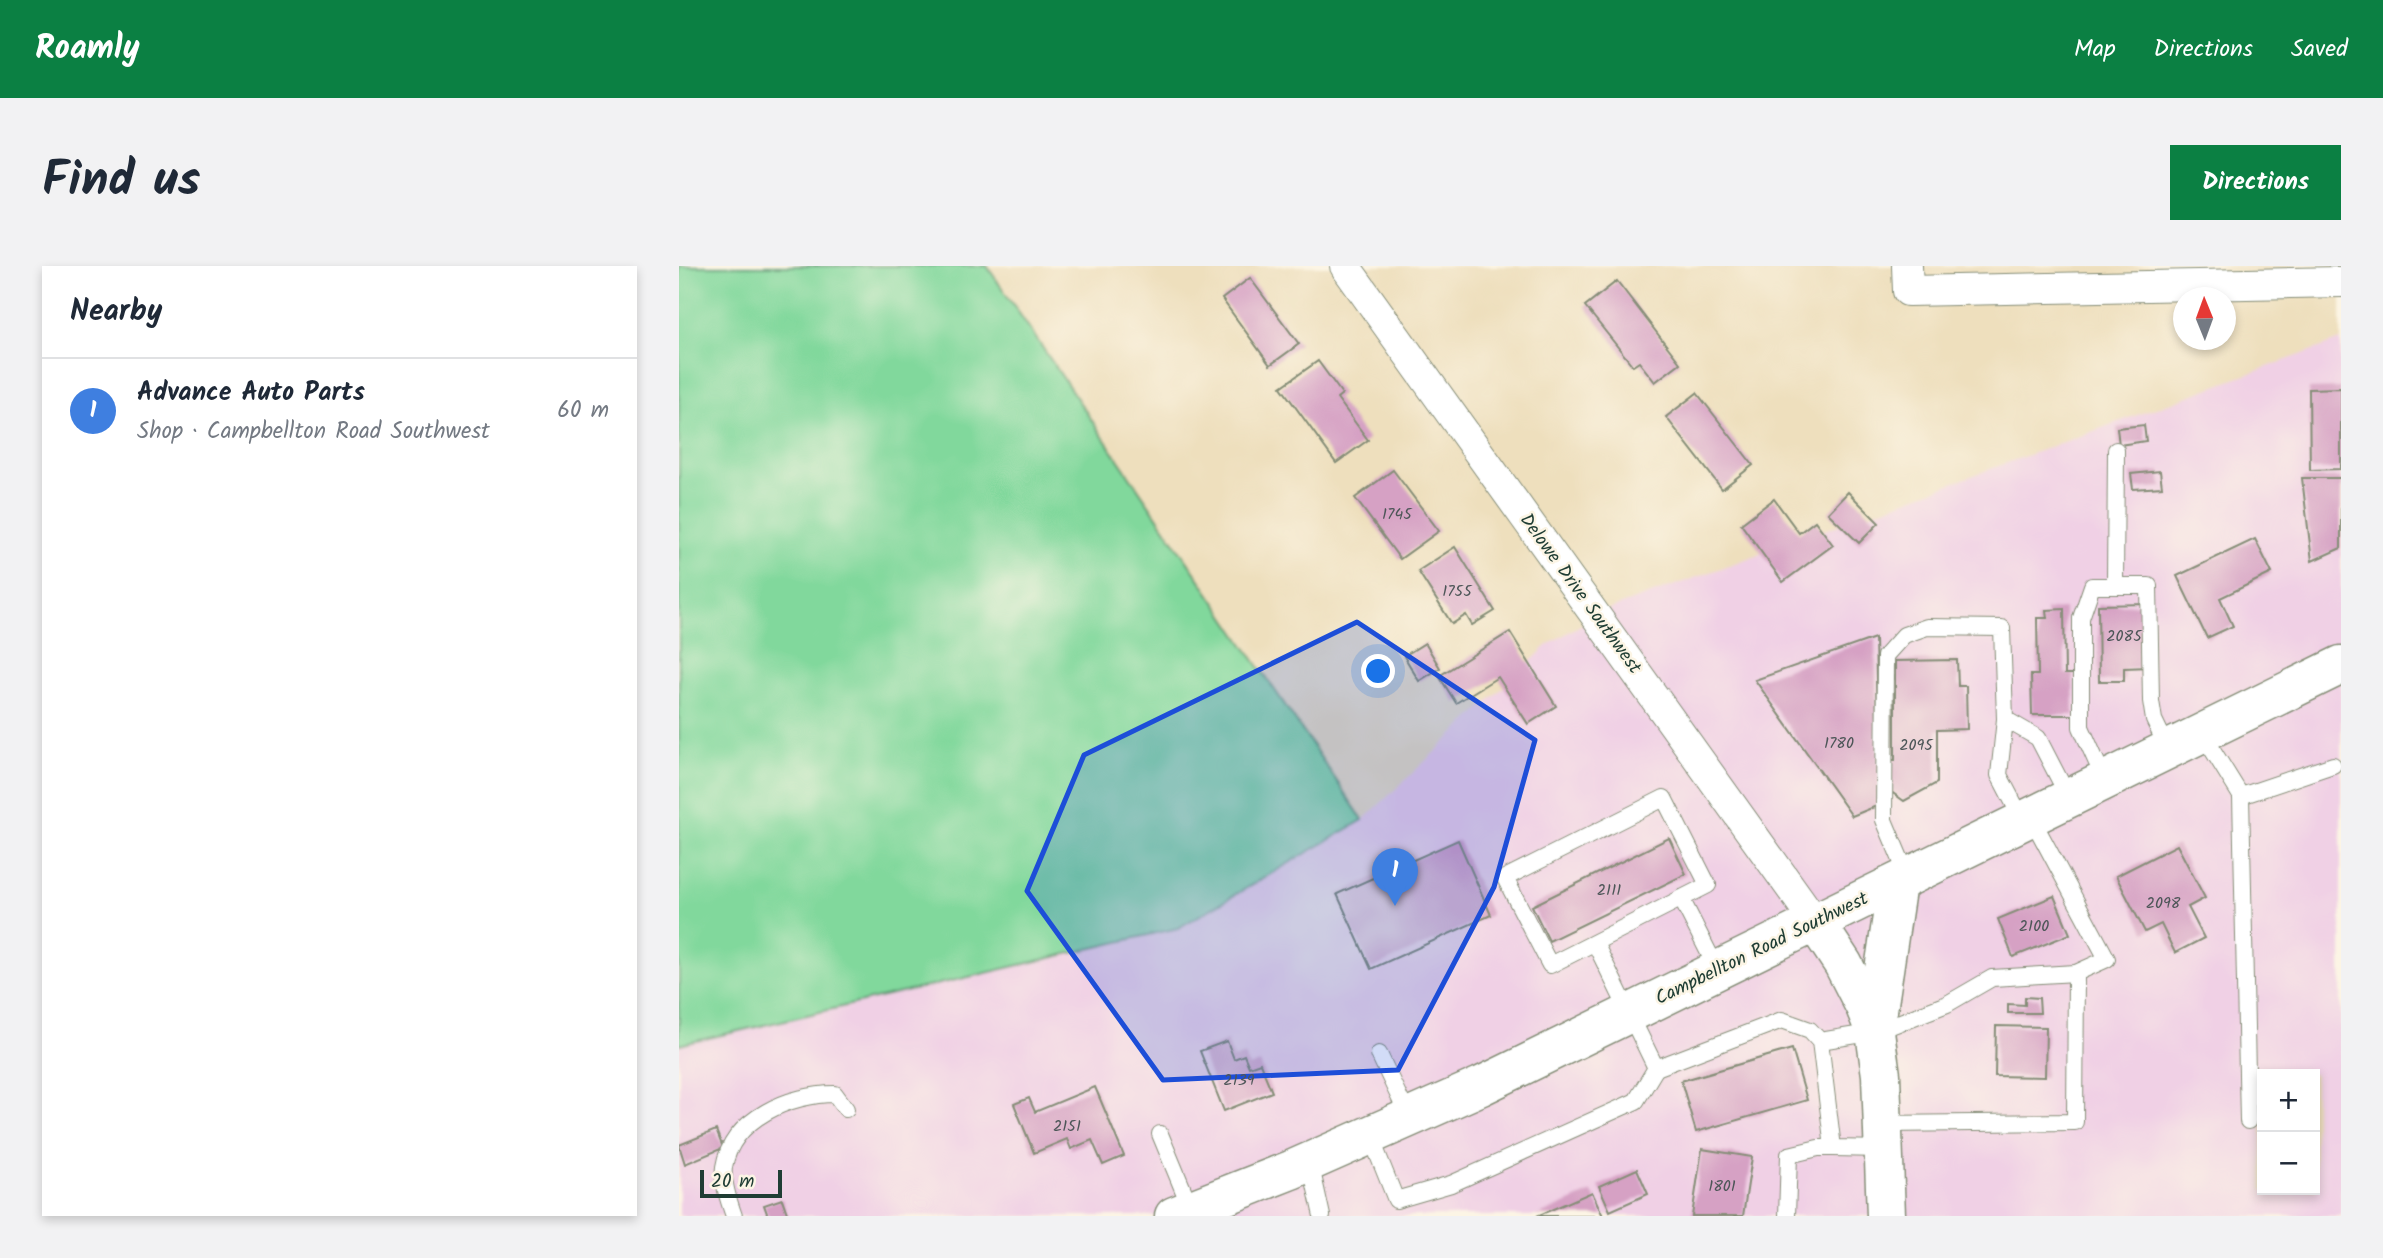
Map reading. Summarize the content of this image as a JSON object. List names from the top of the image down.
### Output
{
  "streets": {
    "main road": ["Campbellton Road Southwest"],
    "street": ["Delowe Drive Southwest"]
  },
  "crossings": [
    ["Delowe Drive Southwest", "Campbellton Road Southwest"]
  ],
  "house_numbers": [
    "1745",
    "1755",
    "2085",
    "1780",
    "2095",
    "2111",
    "2098",
    "2100",
    "2139",
    "2151",
    "1801"
  ],
  "scale_bar": "20 m",
  "north": "top",
  "page": {
    "header": "Roamly",
    "nav": ["Map", "Directions", "Saved"],
    "title": "Find us",
    "buttons": "Directions",
    "heading": "Nearby",
    "list": [
      {
        "mark": "1",
        "name": "Advance Auto Parts",
        "note": "Shop · Campbellton Road Southwest",
        "value": "60 m"
      }
    ],
    "pins": "1",
    "map_buttons": ["+", "−"],
    "scale": "20 m"
  }
}
